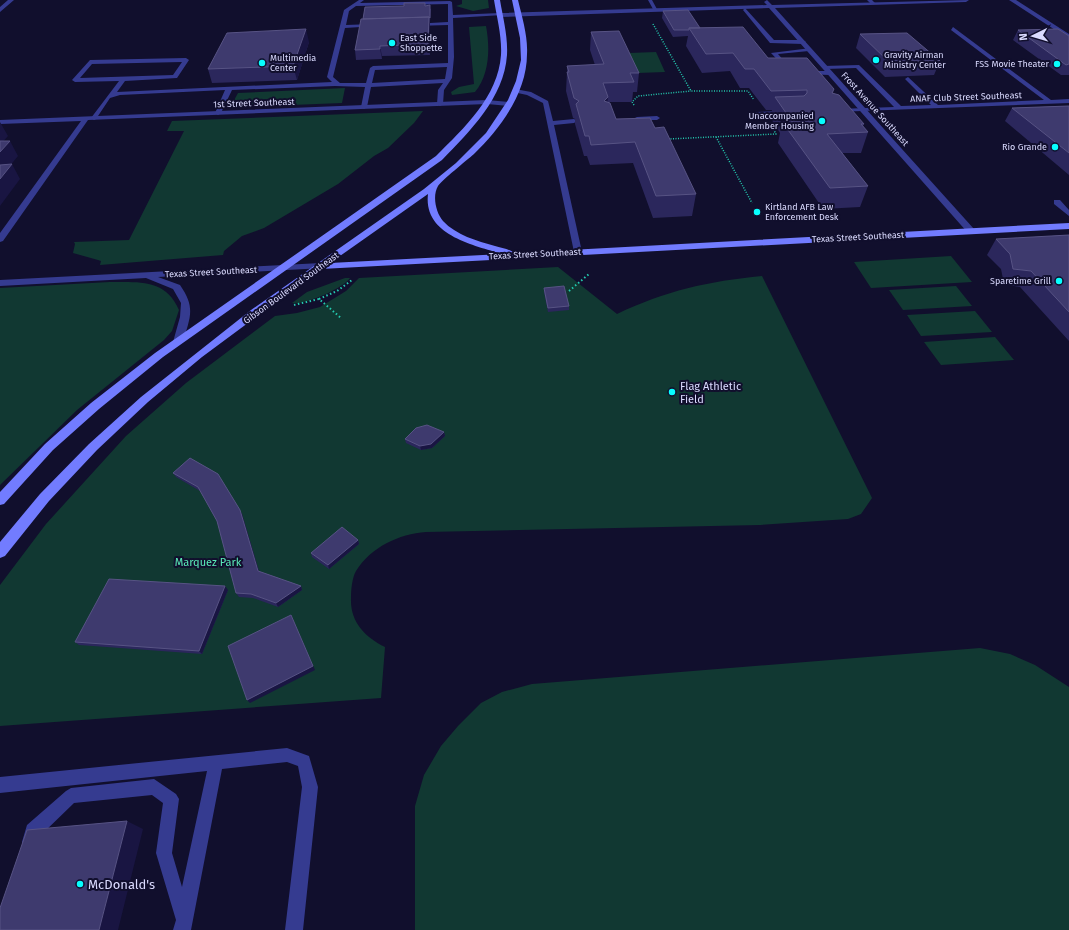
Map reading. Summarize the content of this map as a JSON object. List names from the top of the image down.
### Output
{
  "streets": {
    "main road": ["Texas Street Southeast", "Gibson Boulevard Southeast"],
    "street": ["1st Street Southeast", "Frost Avenue Southeast"],
    "lane": ["ANAF Club Street Southeast"]
  },
  "crossings": [
    ["ANAF Club Street Southeast", "Frost Avenue Southeast"],
    ["1st Street Southeast", "Gibson Boulevard Southeast"],
    ["Frost Avenue Southeast", "Texas Street Southeast"],
    ["Texas Street Southeast", "Gibson Boulevard Southeast"]
  ],
  "parks": ["Marquez Park"],
  "places": [
    "East Side Shoppette",
    "Gravity Airman Ministry Center",
    "Multimedia Center",
    "FSS Movie Theater",
    "Unaccompanied Member Housing",
    "Rio Grande",
    "Kirtland AFB Law Enforcement Desk",
    "Sparetime Grill",
    "Flag Athletic Field",
    "McDonald's"
  ],
  "north": "left"
}
